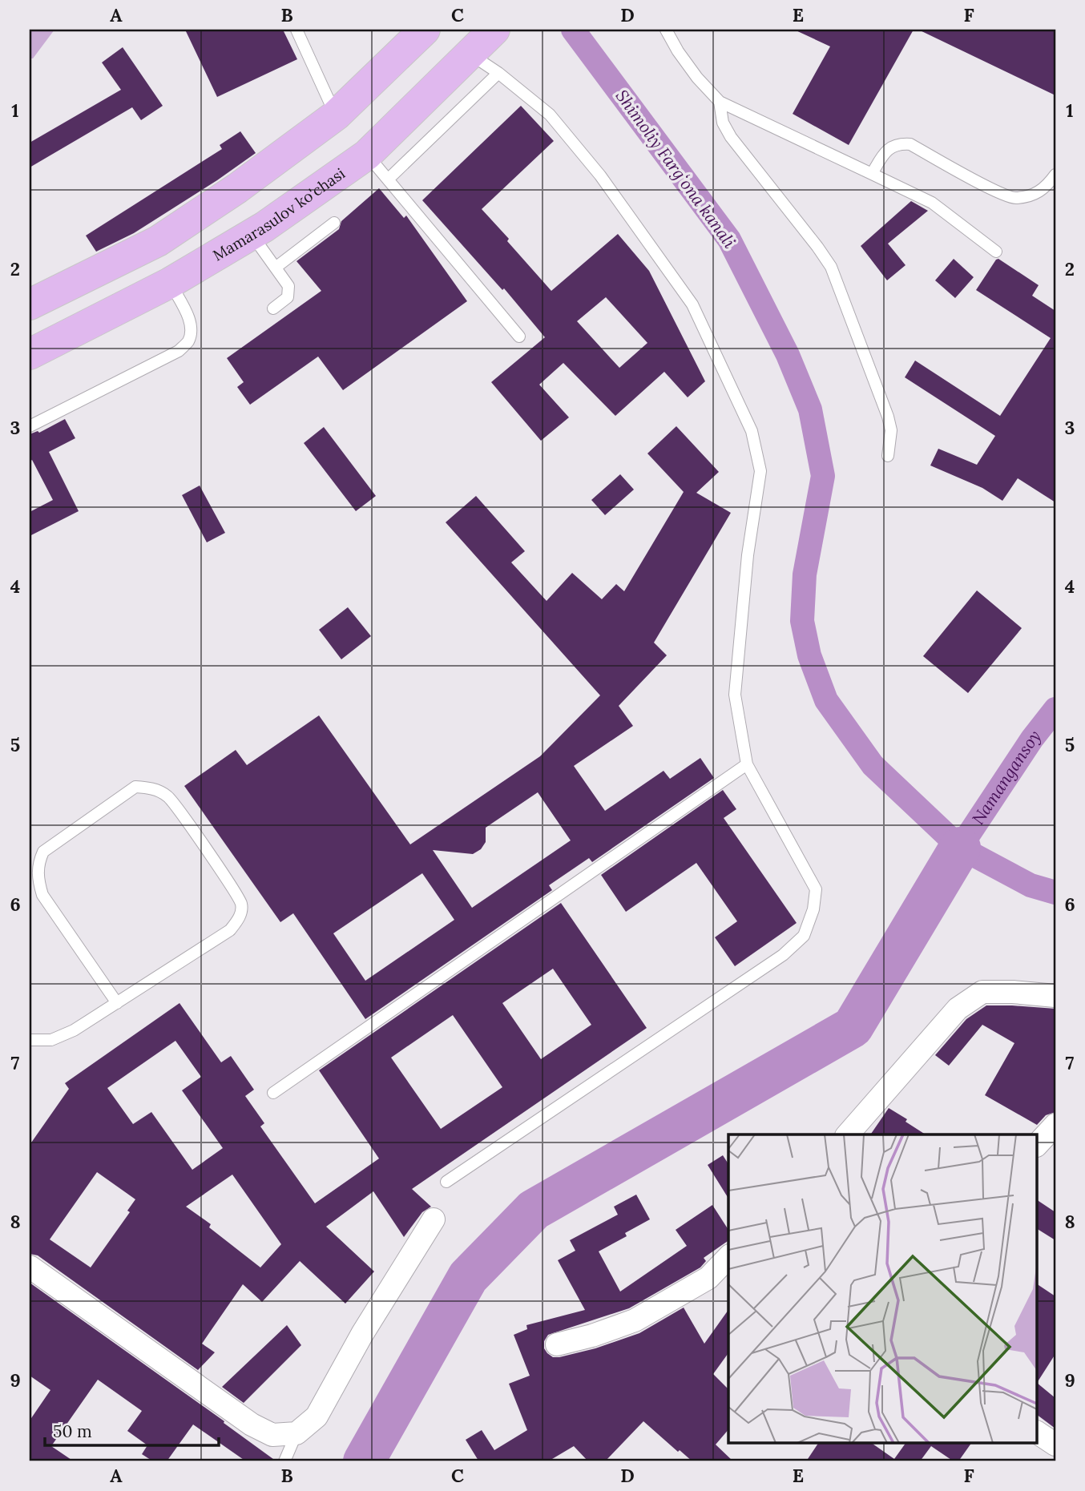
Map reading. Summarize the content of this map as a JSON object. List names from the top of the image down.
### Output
{
  "streets": {
    "main road": ["Mamarasulov ko'chasi"]
  },
  "water": ["Shimoliy Fargʻona kanali", "Namangansoy"],
  "scale_bar": "50 m",
  "grid": {
    "columns": [
      "A",
      "B",
      "C",
      "D",
      "E",
      "F"
    ],
    "rows": [
      "1",
      "2",
      "3",
      "4",
      "5",
      "6",
      "7",
      "8",
      "9"
    ]
  }
}
